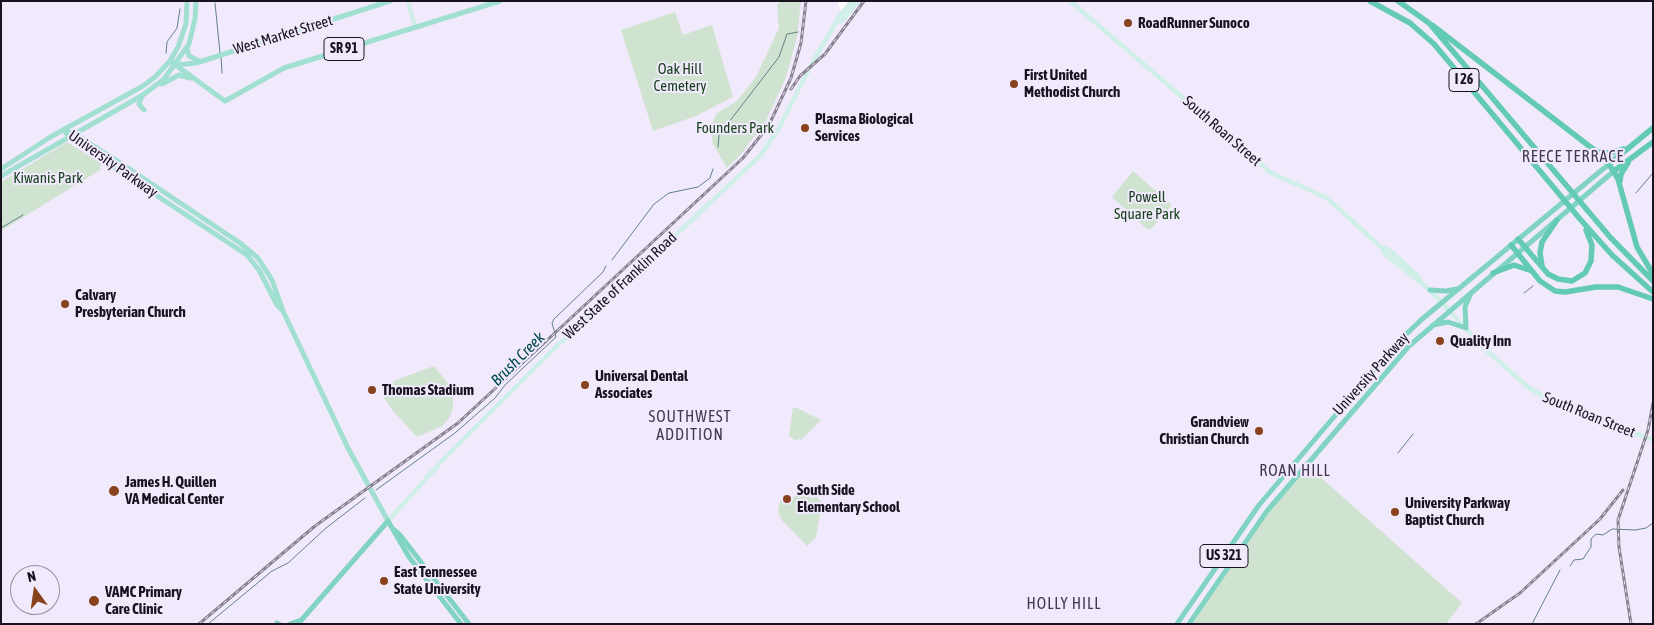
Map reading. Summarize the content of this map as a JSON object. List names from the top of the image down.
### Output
{
  "streets": {
    "highway": [
      "I 26",
      "University Parkway",
      "West State of Franklin Road",
      "US 321"
    ],
    "main road": ["West Market Street", "SR 91", "South Roan Street"]
  },
  "crossings": [
    ["West Market Street", "SR 91"],
    ["South Roan Street", "University Parkway"],
    ["University Parkway", "West State of Franklin Road"],
    ["University Parkway", "US 321"]
  ],
  "districts": [
    "REECE TERRACE",
    "SOUTHWEST ADDITION",
    "ROAN HILL",
    "HOLLY HILL"
  ],
  "water": ["Brush Creek"],
  "parks": [
    "Oak Hill Cemetery",
    "Founders Park",
    "Kiwanis Park",
    "Powell Square Park"
  ],
  "places": [
    "RoadRunner Sunoco",
    "First United Methodist Church",
    "Plasma Biological Services",
    "Calvary Presbyterian Church",
    "Quality Inn",
    "Universal Dental Associates",
    "Thomas Stadium",
    "Grandview Christian Church",
    "James H. Quillen VA Medical Center",
    "South Side Elementary School",
    "University Parkway Baptist Church",
    "East Tennessee State University",
    "VAMC Primary Care Clinic"
  ],
  "north": "top"
}
